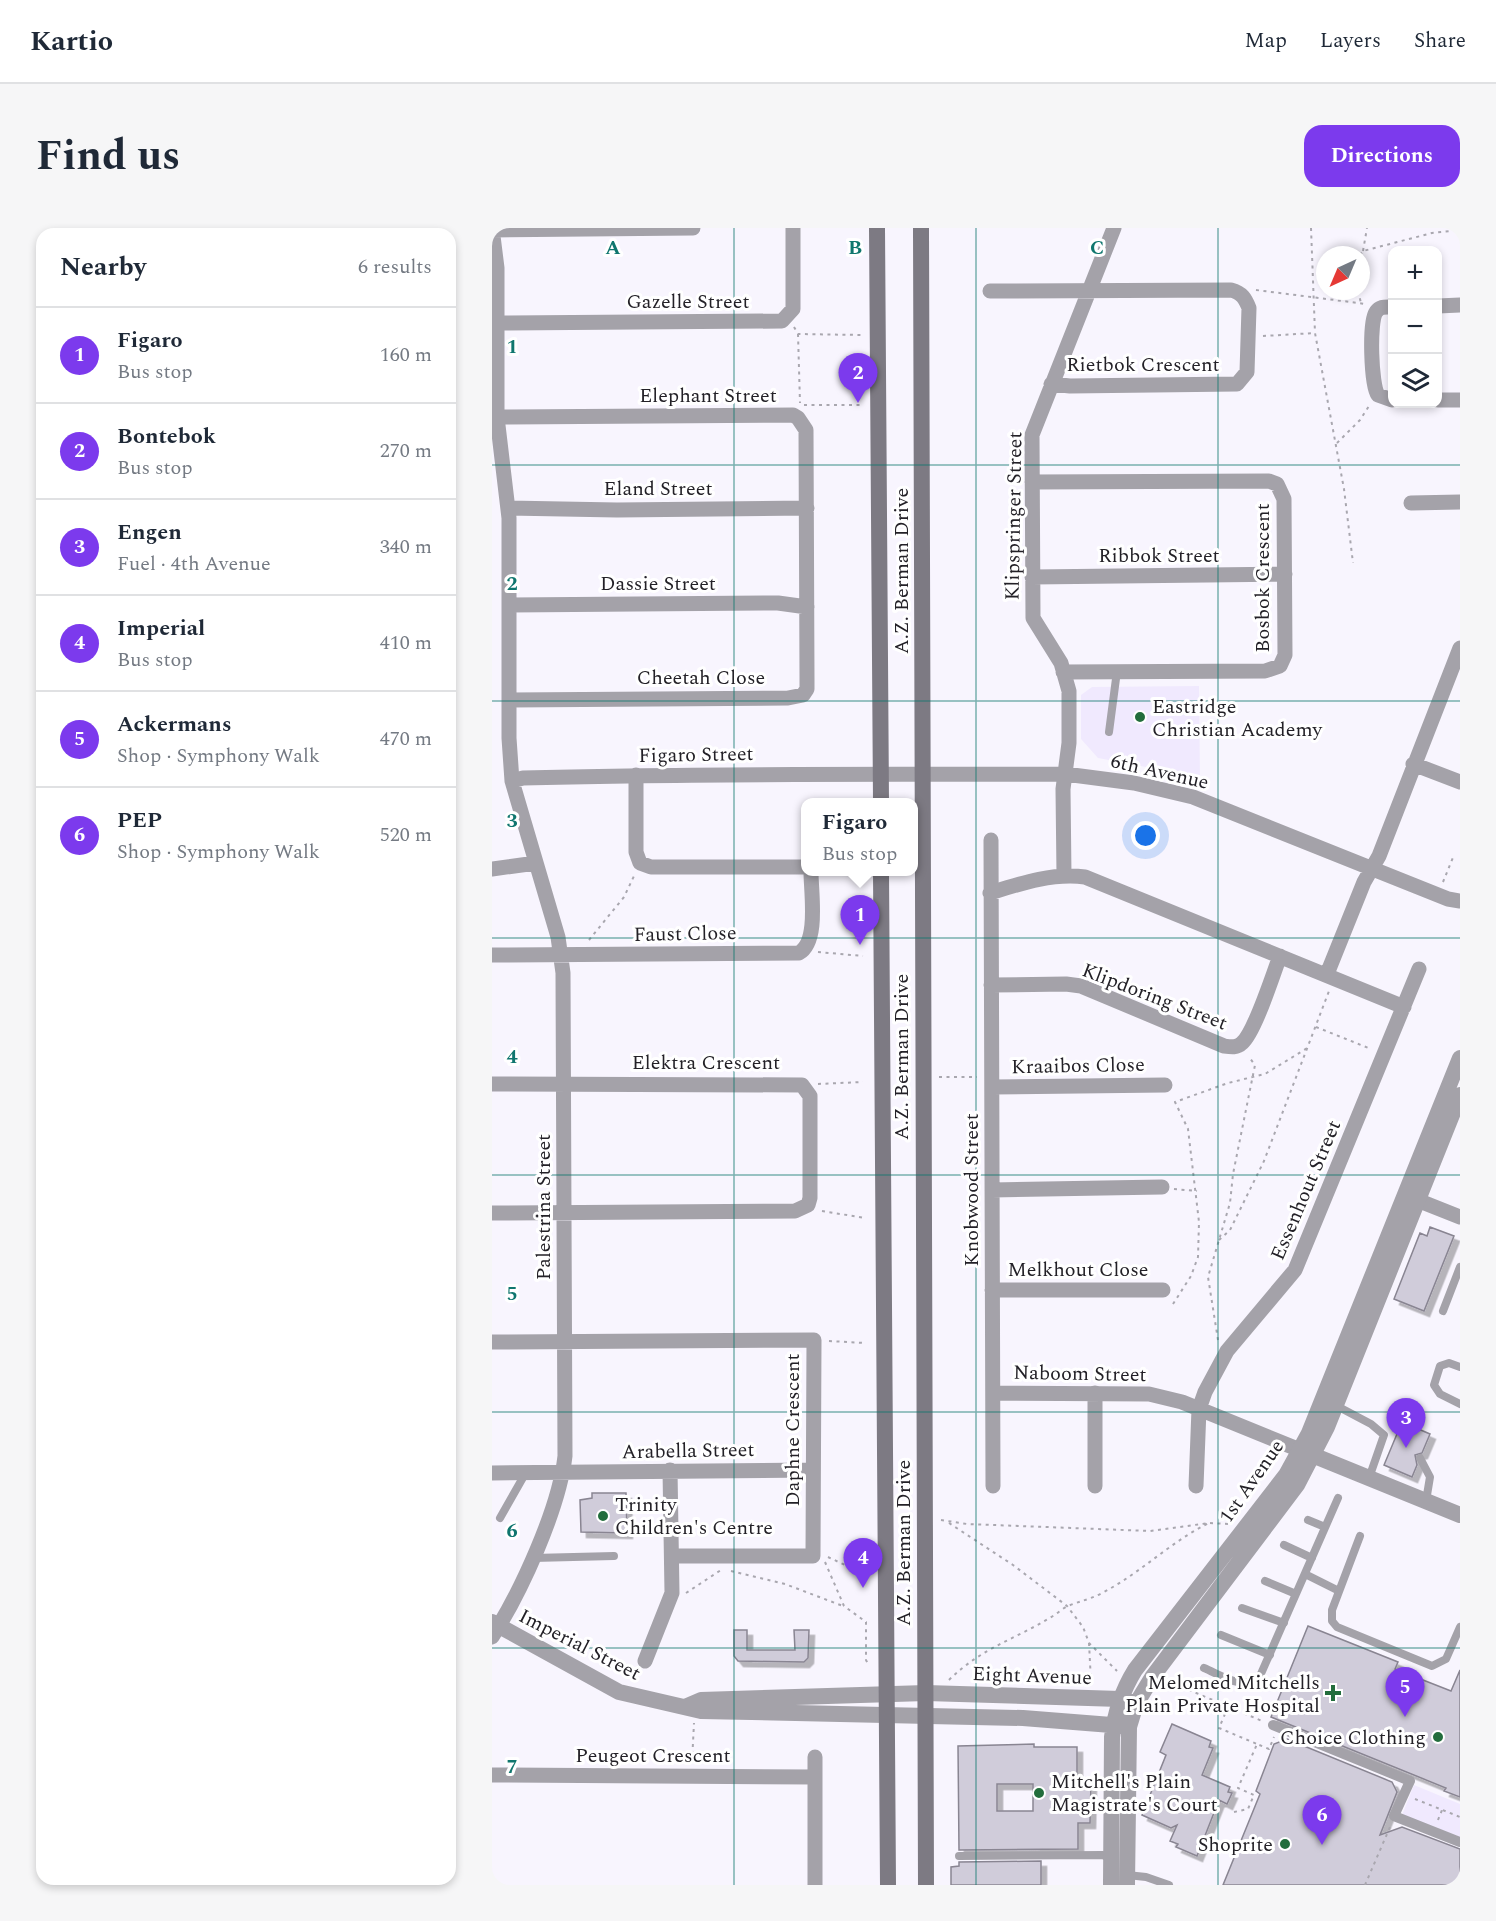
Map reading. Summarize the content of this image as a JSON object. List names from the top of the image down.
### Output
{
  "streets": {
    "main road": ["A.Z. Berman Drive"],
    "street": [
      "Gazelle Street",
      "Rietbok Crescent",
      "Elephant Street",
      "Eland Street",
      "Klipspringer Street",
      "Ribbok Street",
      "Bosbok Crescent",
      "Dassie Street",
      "Cheetah Close",
      "Figaro Street",
      "6th Avenue",
      "Faust Close",
      "Klipdoring Street",
      "Elektra Crescent",
      "Kraaibos Close",
      "Knobwood Street",
      "Essenhout Street",
      "Palestrina Street",
      "Melkhout Close",
      "Naboom Street",
      "Daphne Crescent",
      "Arabella Street",
      "1st Avenue",
      "Imperial Street",
      "Eight Avenue",
      "Peugeot Crescent"
    ]
  },
  "crossings": [
    ["Gazelle Street", "Palestrina Street"],
    ["Rietbok Crescent", "Klipspringer Street"],
    ["Elephant Street", "Eland Street"],
    ["Elephant Street", "Dassie Street"],
    ["Elephant Street", "Cheetah Close"],
    ["Elephant Street", "Palestrina Street"],
    ["Eland Street", "Palestrina Street"],
    ["Klipspringer Street", "Ribbok Street"],
    ["Klipspringer Street", "Bosbok Crescent"],
    ["Klipspringer Street", "6th Avenue"],
    ["Ribbok Street", "Bosbok Crescent"],
    ["A.Z. Berman Drive", "Figaro Street"],
    ["A.Z. Berman Drive", "6th Avenue"],
    ["A.Z. Berman Drive", "Imperial Street"],
    ["A.Z. Berman Drive", "Eight Avenue"],
    ["Dassie Street", "Cheetah Close"],
    ["Dassie Street", "Palestrina Street"],
    ["Cheetah Close", "Palestrina Street"],
    ["Figaro Street", "6th Avenue"],
    ["Figaro Street", "Palestrina Street"],
    ["Faust Close", "Palestrina Street"],
    ["Klipdoring Street", "Knobwood Street"],
    ["Elektra Crescent", "Palestrina Street"],
    ["Kraaibos Close", "Knobwood Street"],
    ["Knobwood Street", "Melkhout Close"],
    ["Knobwood Street", "Naboom Street"],
    ["Essenhout Street", "Naboom Street"],
    ["Palestrina Street", "Daphne Crescent"],
    ["Palestrina Street", "Arabella Street"],
    ["Palestrina Street", "Imperial Street"],
    ["Naboom Street", "1st Avenue"],
    ["Daphne Crescent", "Arabella Street"],
    ["1st Avenue", "Eight Avenue"],
    ["Imperial Street", "Eight Avenue"]
  ],
  "places": {
    "other": [
      "Eastridge Christian Academy",
      "Trinity Children's Centre",
      "Choice Clothing",
      "Mitchell's Plain Magistrate's Court",
      "Shoprite"
    ],
    "health": ["Melomed Mitchells Plain Private Hospital"]
  },
  "north": "bottom left",
  "page": {
    "header": "Kartio",
    "nav": ["Map", "Layers", "Share"],
    "title": "Find us",
    "buttons": "Directions",
    "heading": ["Nearby", "6 results"],
    "map_buttons": ["+", "−"],
    "list": [
      {
        "mark": "1",
        "name": "Figaro",
        "note": "Bus stop",
        "value": "160 m"
      },
      {
        "mark": "2",
        "name": "Bontebok",
        "note": "Bus stop",
        "value": "270 m"
      },
      {
        "mark": "3",
        "name": "Engen",
        "note": "Fuel · 4th Avenue",
        "value": "340 m"
      },
      {
        "mark": "4",
        "name": "Imperial",
        "note": "Bus stop",
        "value": "410 m"
      },
      {
        "mark": "5",
        "name": "Ackermans",
        "note": "Shop · Symphony Walk",
        "value": "470 m"
      },
      {
        "mark": "6",
        "name": "PEP",
        "note": "Shop · Symphony Walk",
        "value": "520 m"
      }
    ],
    "pins": [
      "2",
      "1",
      "3",
      "4",
      "5",
      "6"
    ],
    "popup": ["Figaro", "Bus stop"]
  },
  "grid": {
    "columns": ["A", "B", "C"],
    "rows": [
      "1",
      "2",
      "3",
      "4",
      "5",
      "6",
      "7"
    ]
  }
}
